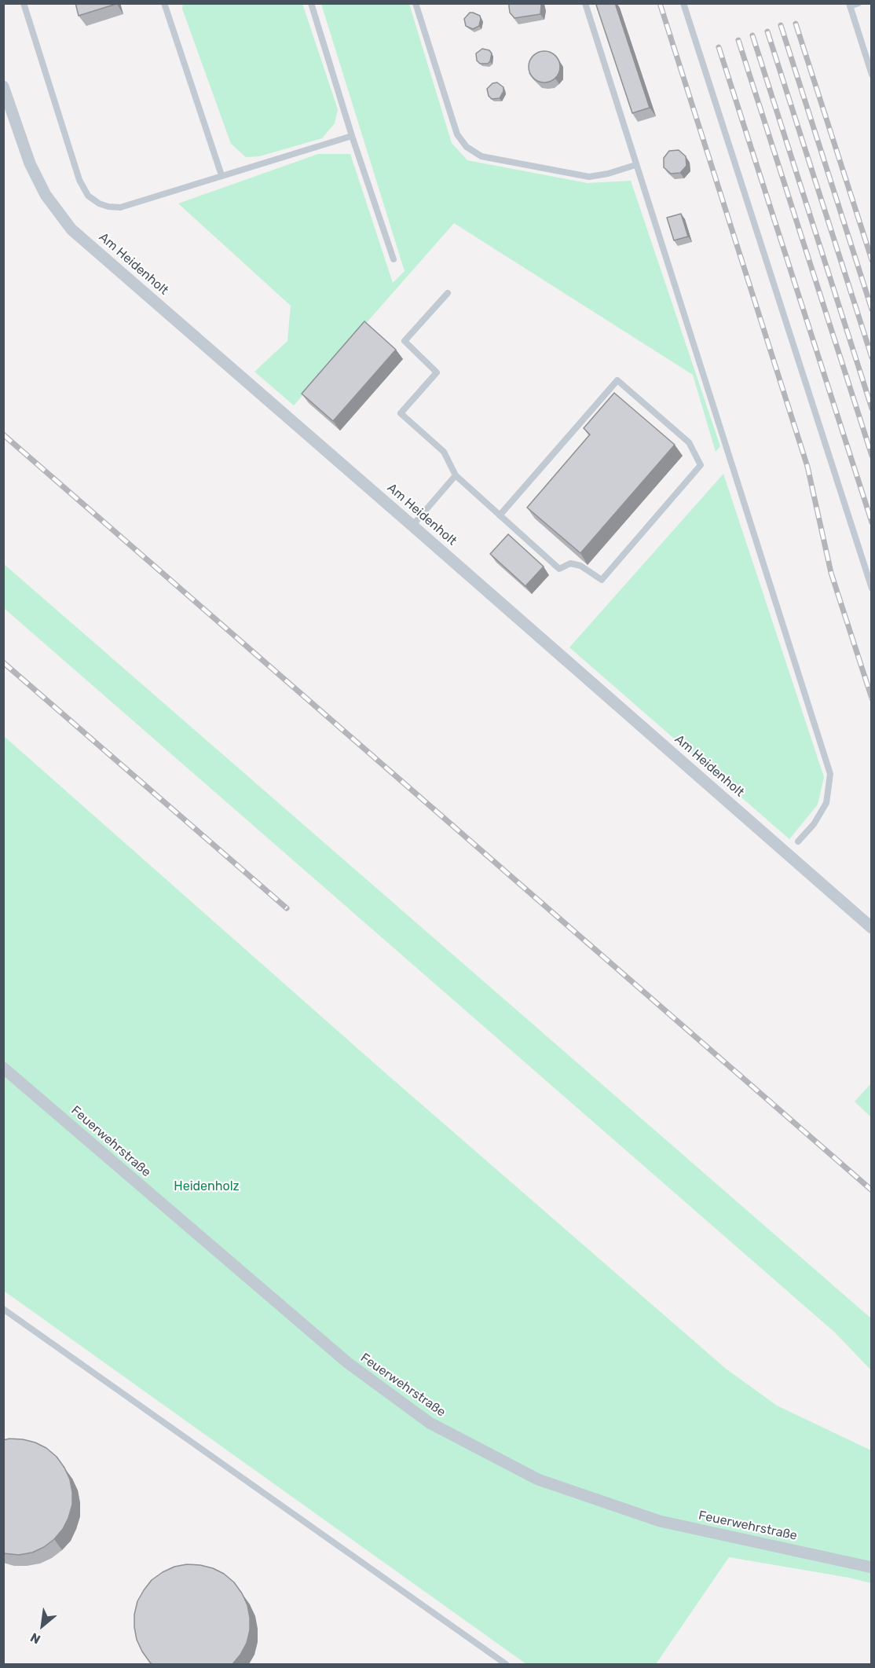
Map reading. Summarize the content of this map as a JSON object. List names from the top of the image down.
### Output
{
  "streets": {
    "street": ["Am Heidenholt", "Feuerwehrstraße"]
  },
  "parks": ["Heidenholz"],
  "north": "bottom left"
}
